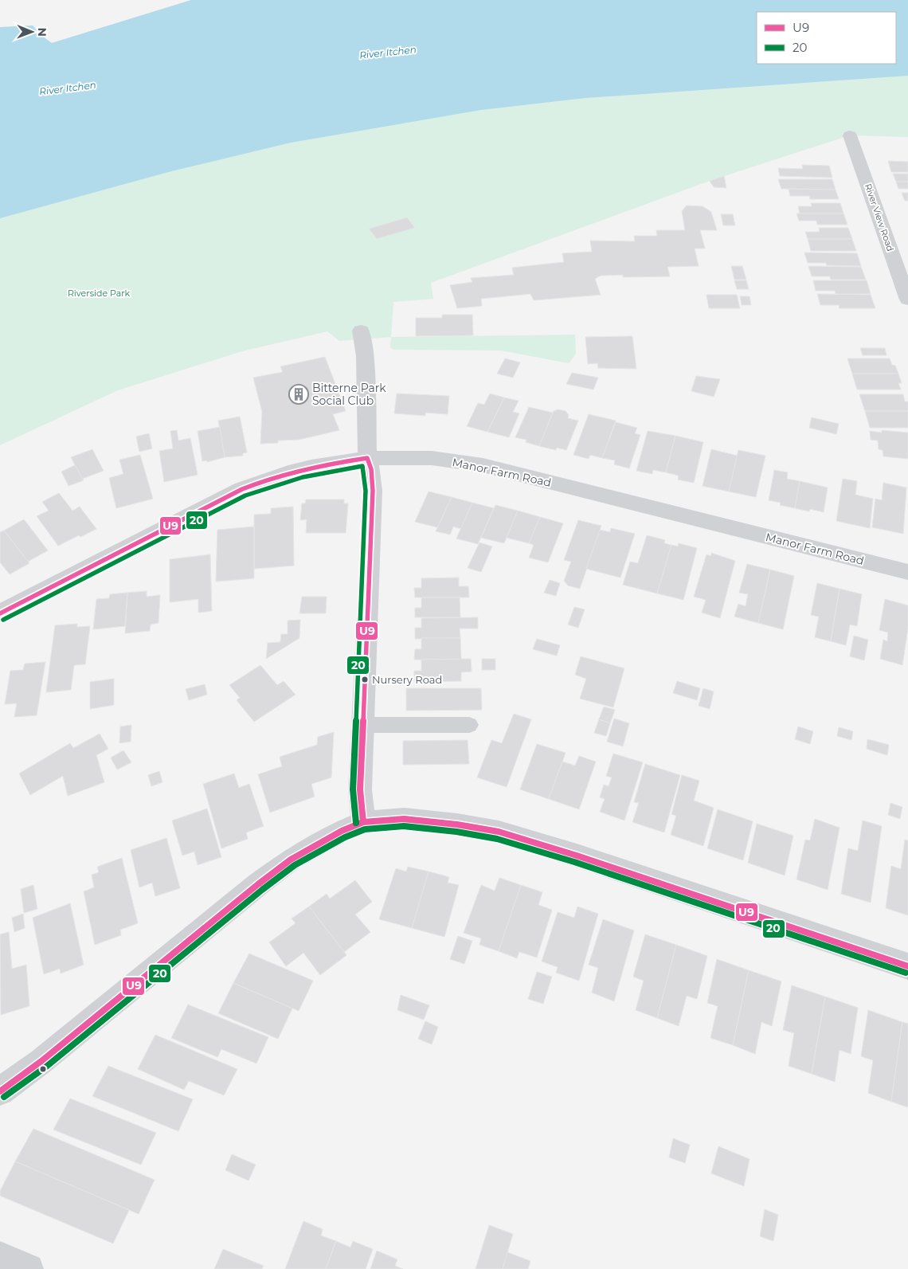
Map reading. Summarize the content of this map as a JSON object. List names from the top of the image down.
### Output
{
  "streets": {
    "street": ["River View Road", "Manor Farm Road"]
  },
  "water": ["River Itchen"],
  "parks": ["Riverside Park"],
  "places": {
    "building": ["Bitterne Park Social Club"],
    "other": ["Nursery Road"]
  },
  "lines": ["transit line U9", "transit line 20"],
  "legend": ["U9", "20"],
  "north": "right"
}
